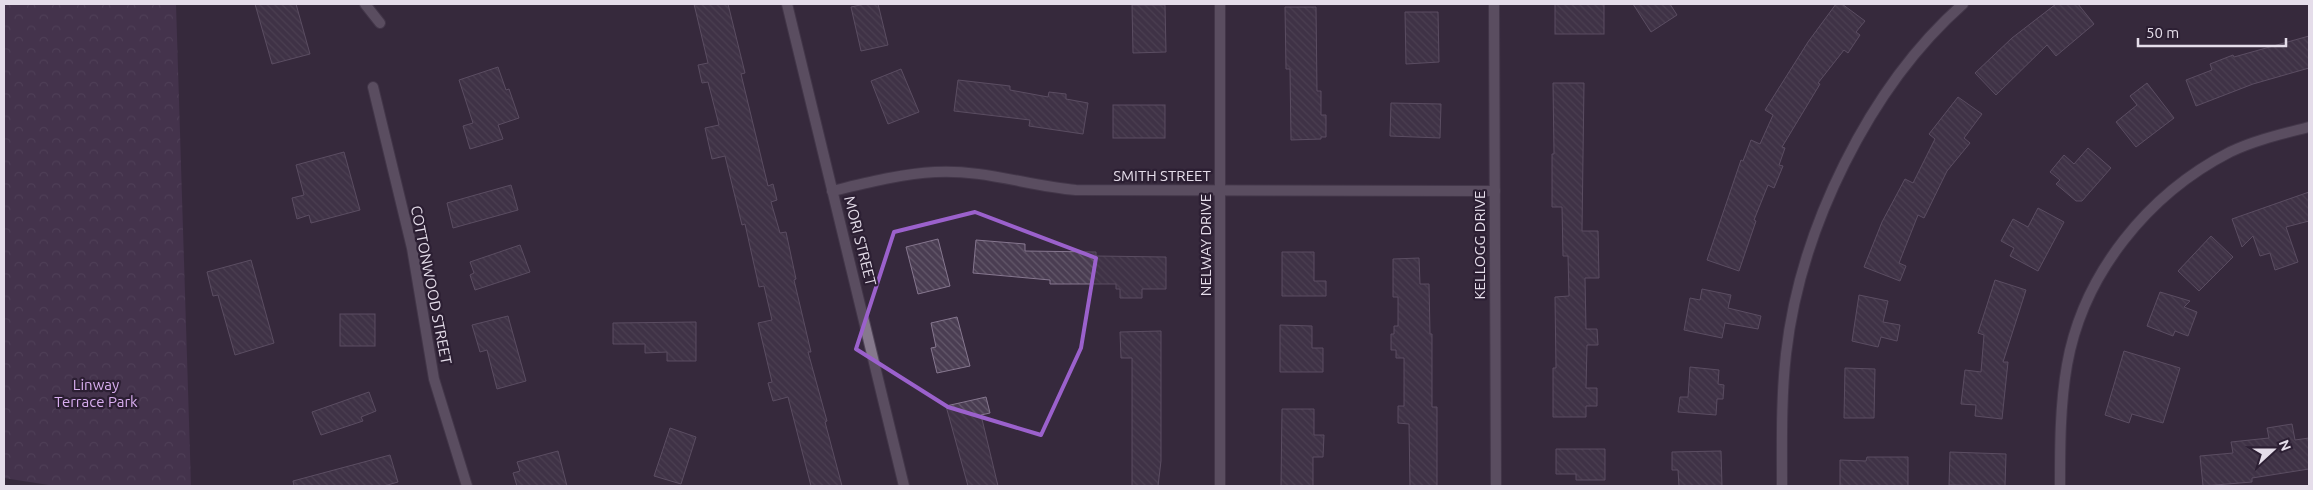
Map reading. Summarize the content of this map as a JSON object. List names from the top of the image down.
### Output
{
  "streets": {
    "street": [
      "SMITH STREET",
      "MORI STREET",
      "NELWAY DRIVE",
      "KELLOGG DRIVE",
      "COTTONWOOD STREET"
    ]
  },
  "crossings": [
    ["SMITH STREET", "MORI STREET"],
    ["SMITH STREET", "NELWAY DRIVE"],
    ["SMITH STREET", "KELLOGG DRIVE"]
  ],
  "parks": ["Linway Terrace Park"],
  "scale_bar": "50 m",
  "north": "right"
}
